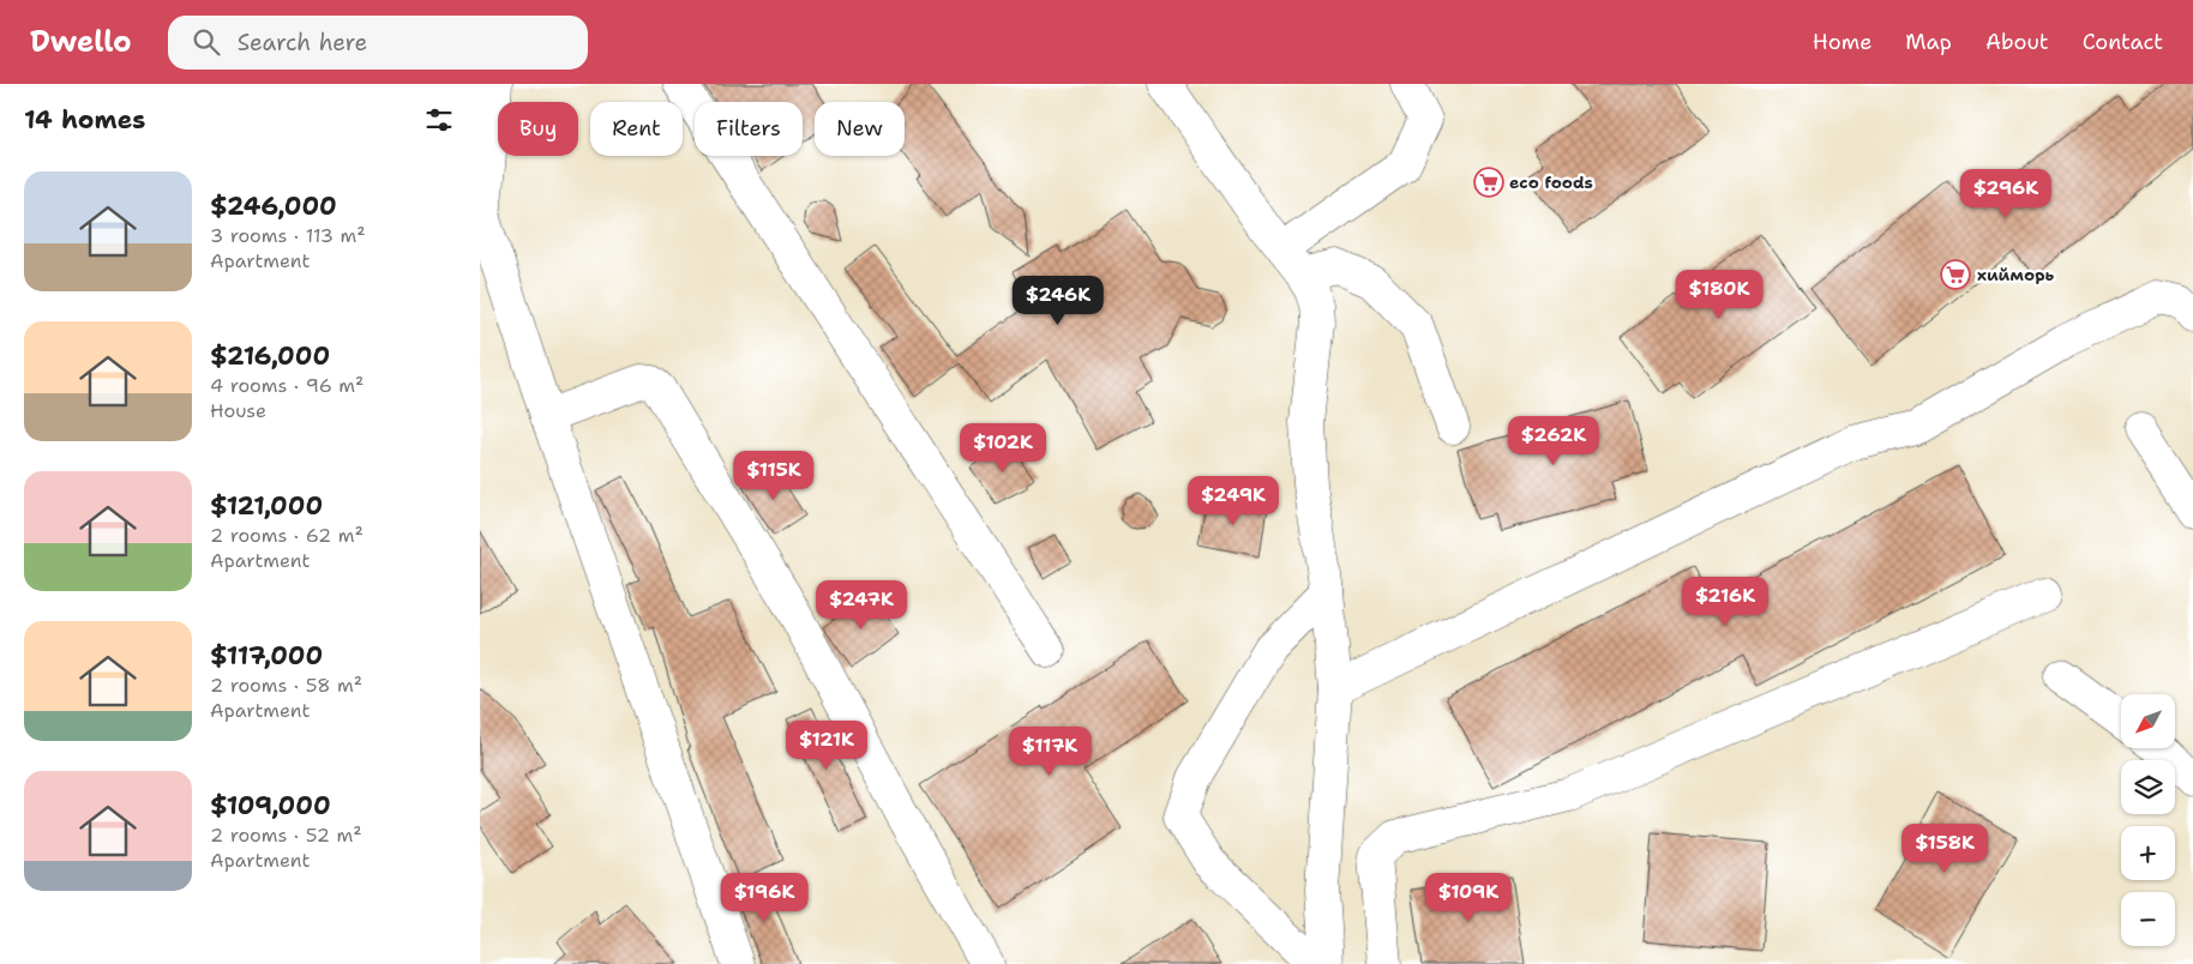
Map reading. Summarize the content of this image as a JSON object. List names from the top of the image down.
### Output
{
  "places": {
    "supermarket": ["eco foods", "хийморь"]
  },
  "north": "bottom left",
  "page": {
    "header": "Dwello",
    "search": "Search here",
    "nav": [
      "Home",
      "Map",
      "About",
      "Contact"
    ],
    "heading": "14 homes",
    "chip": [
      "Buy",
      "Rent",
      "Filters",
      "New"
    ],
    "list": [
      {
        "name": "$246,000",
        "note": "3 rooms · 113 m² · Apartment"
      },
      {
        "name": "$216,000",
        "note": "4 rooms · 96 m² · House"
      },
      {
        "name": "$121,000",
        "note": "2 rooms · 62 m² · Apartment"
      },
      {
        "name": "$117,000",
        "note": "2 rooms · 58 m² · Apartment"
      },
      {
        "name": "$109,000",
        "note": "2 rooms · 52 m² · Apartment"
      }
    ],
    "price": [
      "$296K",
      "$180K",
      "$246K",
      "$262K",
      "$102K",
      "$115K",
      "$249K",
      "$216K",
      "$247K",
      "$121K",
      "$117K",
      "$158K",
      "$196K",
      "$109K"
    ],
    "map_buttons": ["+", "−"]
  }
}
